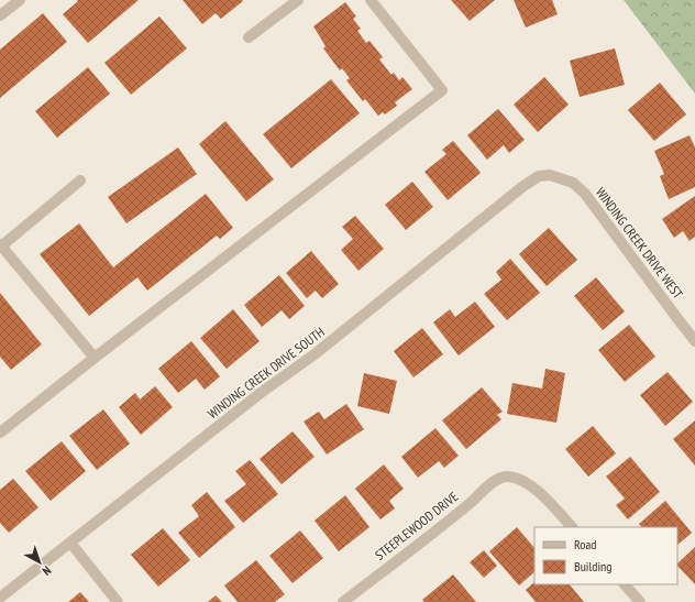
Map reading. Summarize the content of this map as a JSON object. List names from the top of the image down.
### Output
{
  "streets": {
    "street": ["WINDING CREEK DRIVE WEST", "WINDING CREEK DRIVE SOUTH", "STEEPLEWOOD DRIVE"]
  },
  "crossings": [
    ["WINDING CREEK DRIVE WEST", "WINDING CREEK DRIVE SOUTH"]
  ],
  "legend": ["Road", "Building"],
  "north": "bottom right"
}
